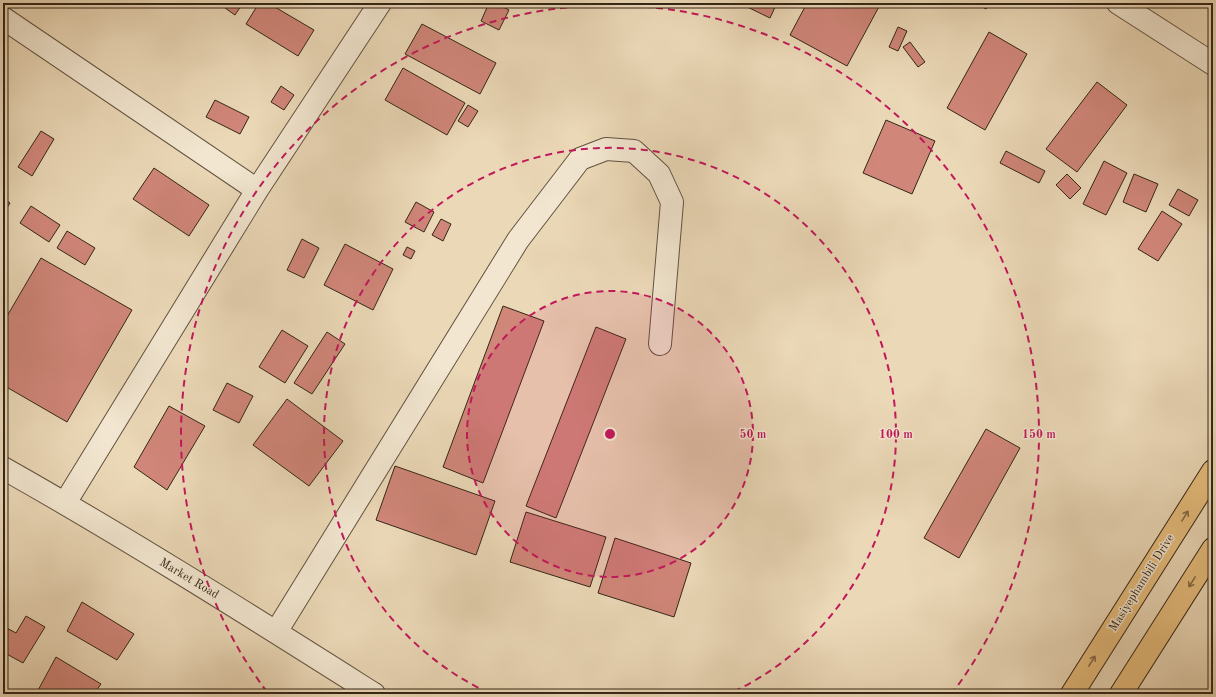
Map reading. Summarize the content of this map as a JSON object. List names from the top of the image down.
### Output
{
  "streets": {
    "main road": ["Masiyephambili Drive"],
    "street": ["Market Road"]
  },
  "rings": ["50 m", "100 m", "150 m"]
}
